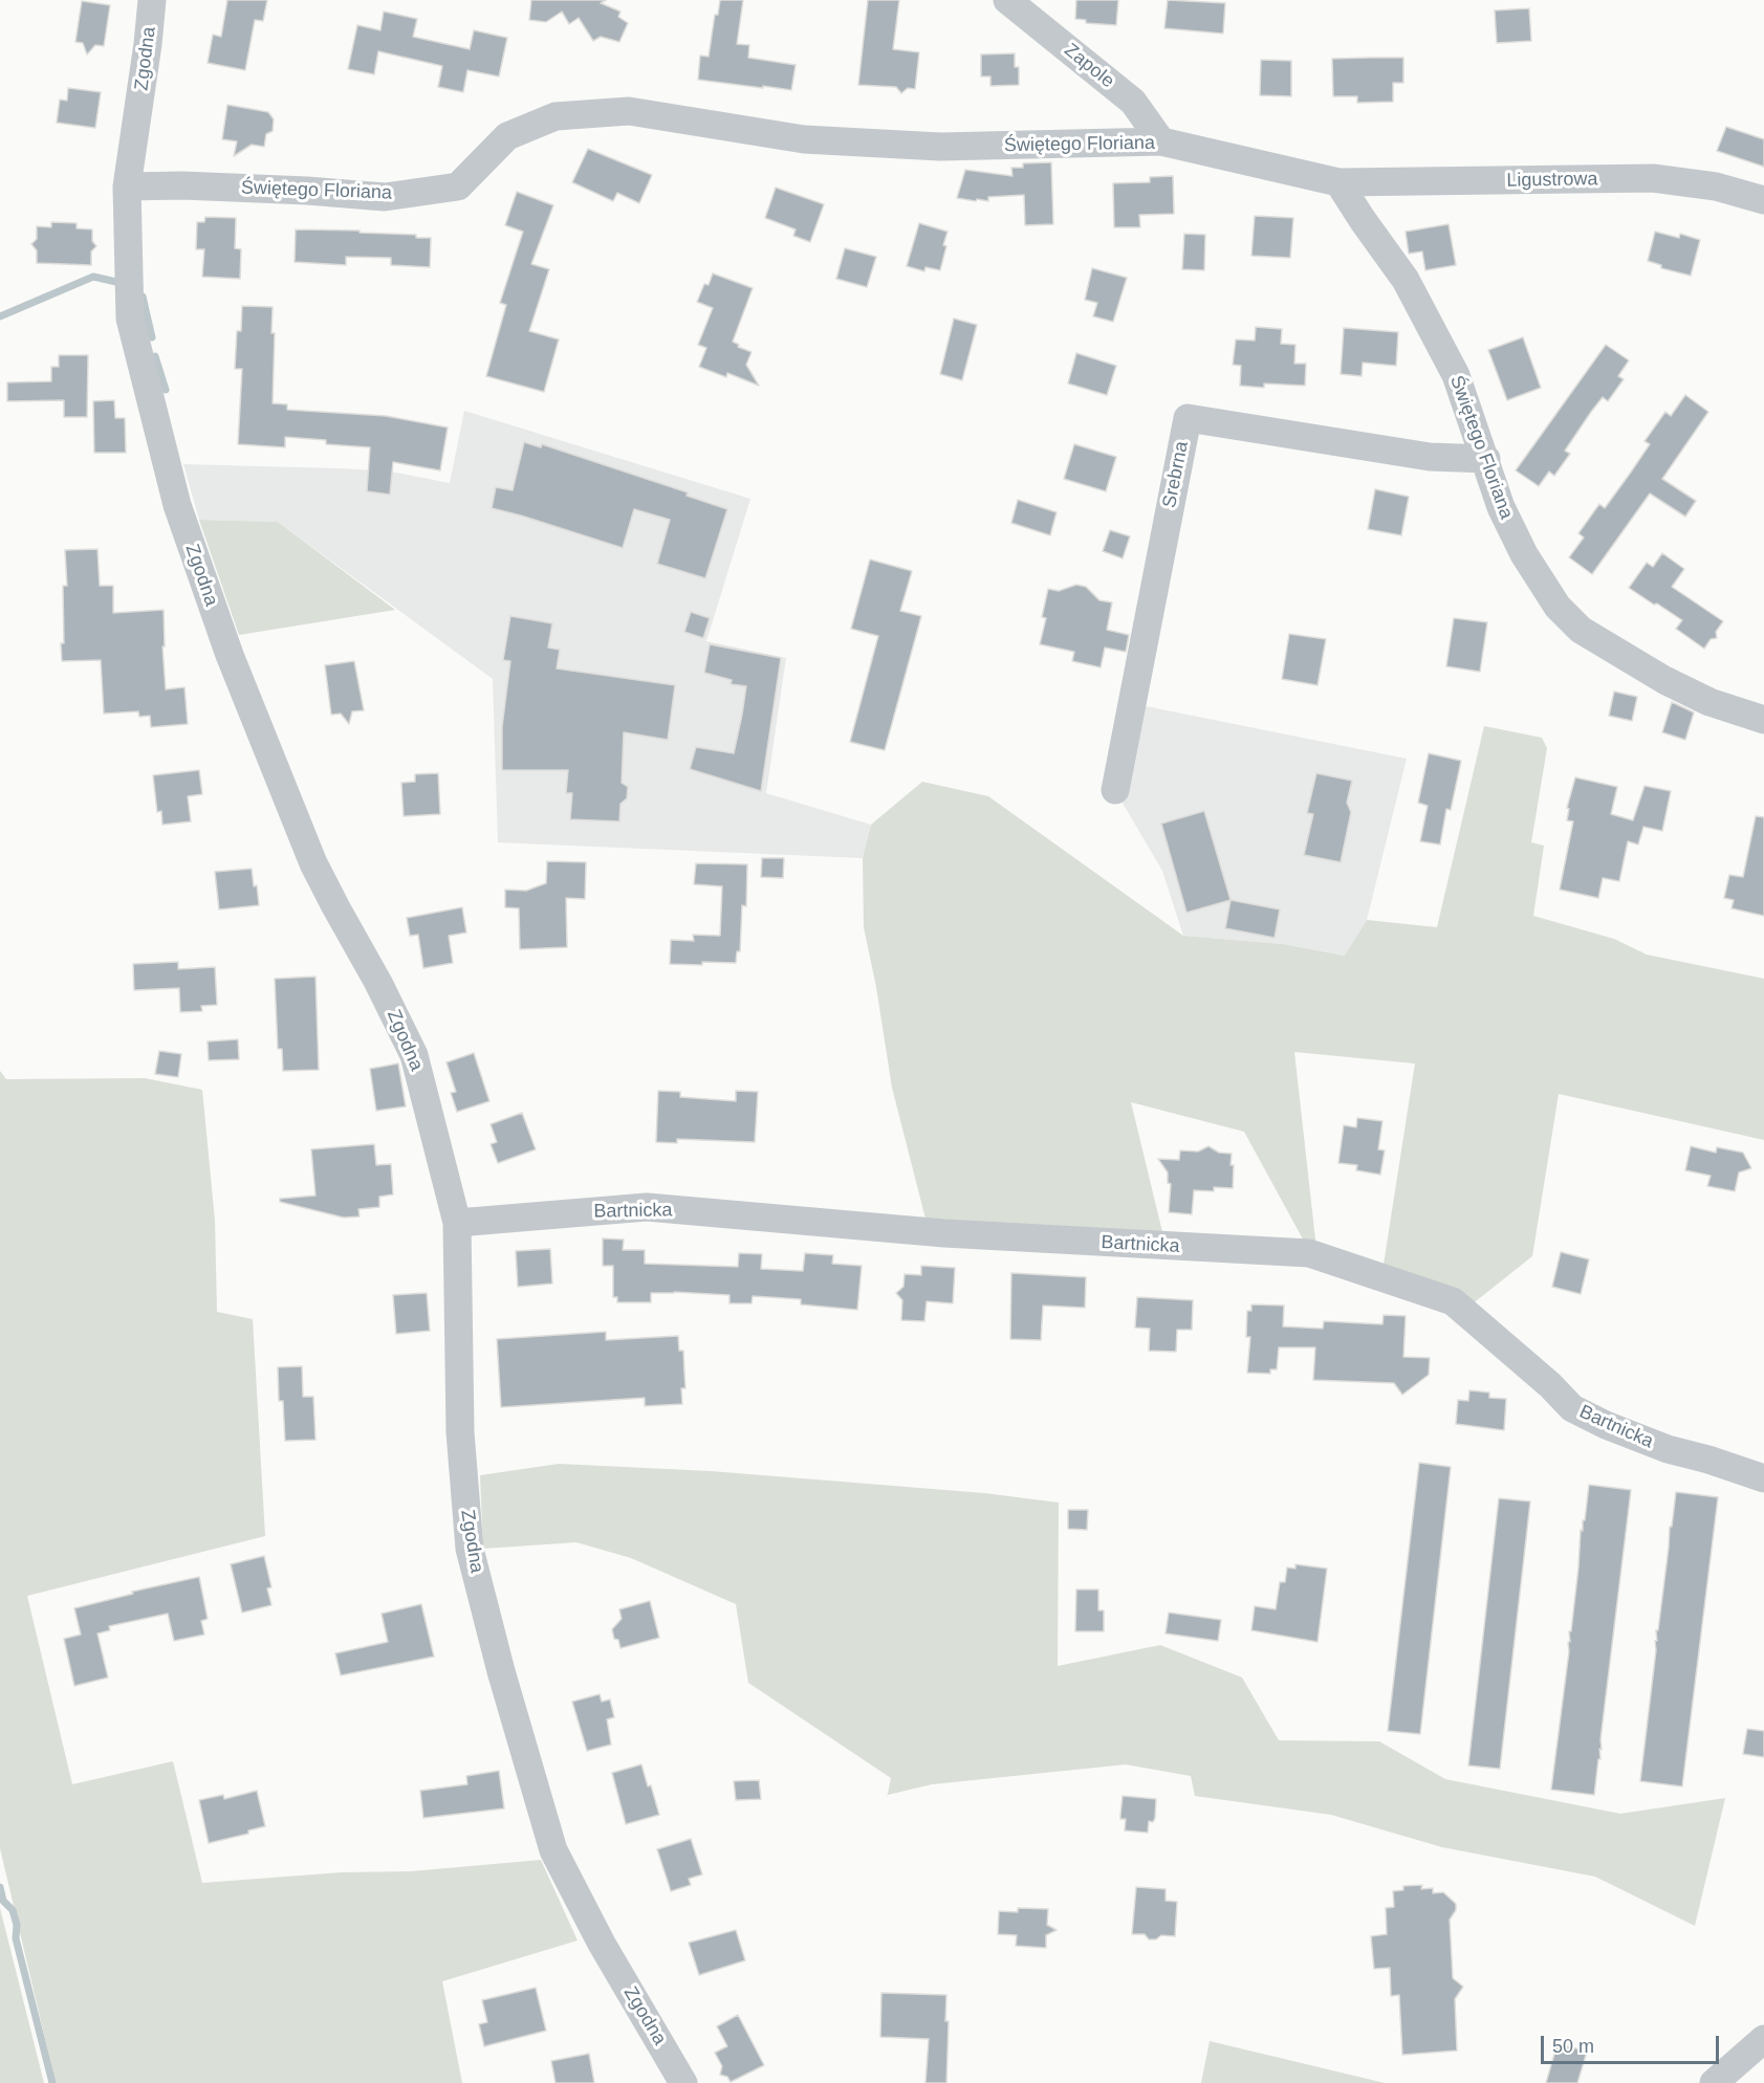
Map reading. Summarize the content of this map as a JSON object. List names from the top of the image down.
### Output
{
  "streets": {
    "street": [
      "Zgodna",
      "Zapole",
      "Świętego Floriana",
      "Ligustrowa",
      "Srebrna",
      "Bartnicka"
    ]
  },
  "crossings": [
    ["Zgodna", "Świętego Floriana"],
    ["Zgodna", "Bartnicka"],
    ["Zapole", "Świętego Floriana"],
    ["Świętego Floriana", "Ligustrowa"],
    ["Świętego Floriana", "Srebrna"]
  ],
  "scale_bar": "50 m"
}
